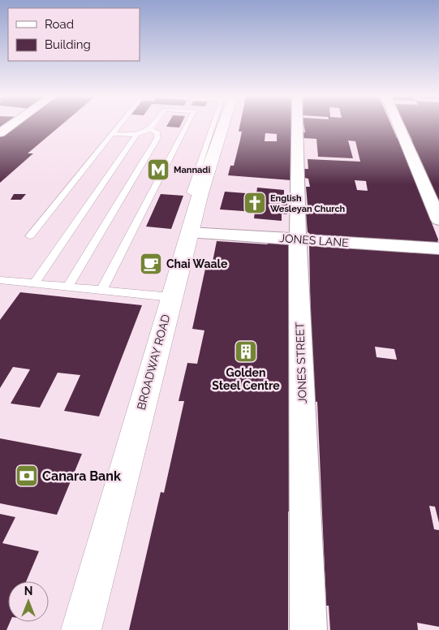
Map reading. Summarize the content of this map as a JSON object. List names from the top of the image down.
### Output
{
  "streets": {
    "main road": ["BROADWAY ROAD"],
    "street": ["JONES LANE", "JONES STREET"]
  },
  "crossings": [
    ["JONES LANE", "BROADWAY ROAD"],
    ["JONES LANE", "JONES STREET"]
  ],
  "places": {
    "metro station": ["Mannadi"],
    "church": ["English Wesleyan Church"],
    "cafe": ["Chai Waale"],
    "building": ["Golden Steel Centre"],
    "bank": ["Canara Bank"]
  },
  "legend": ["Road", "Building"],
  "north": "top"
}
